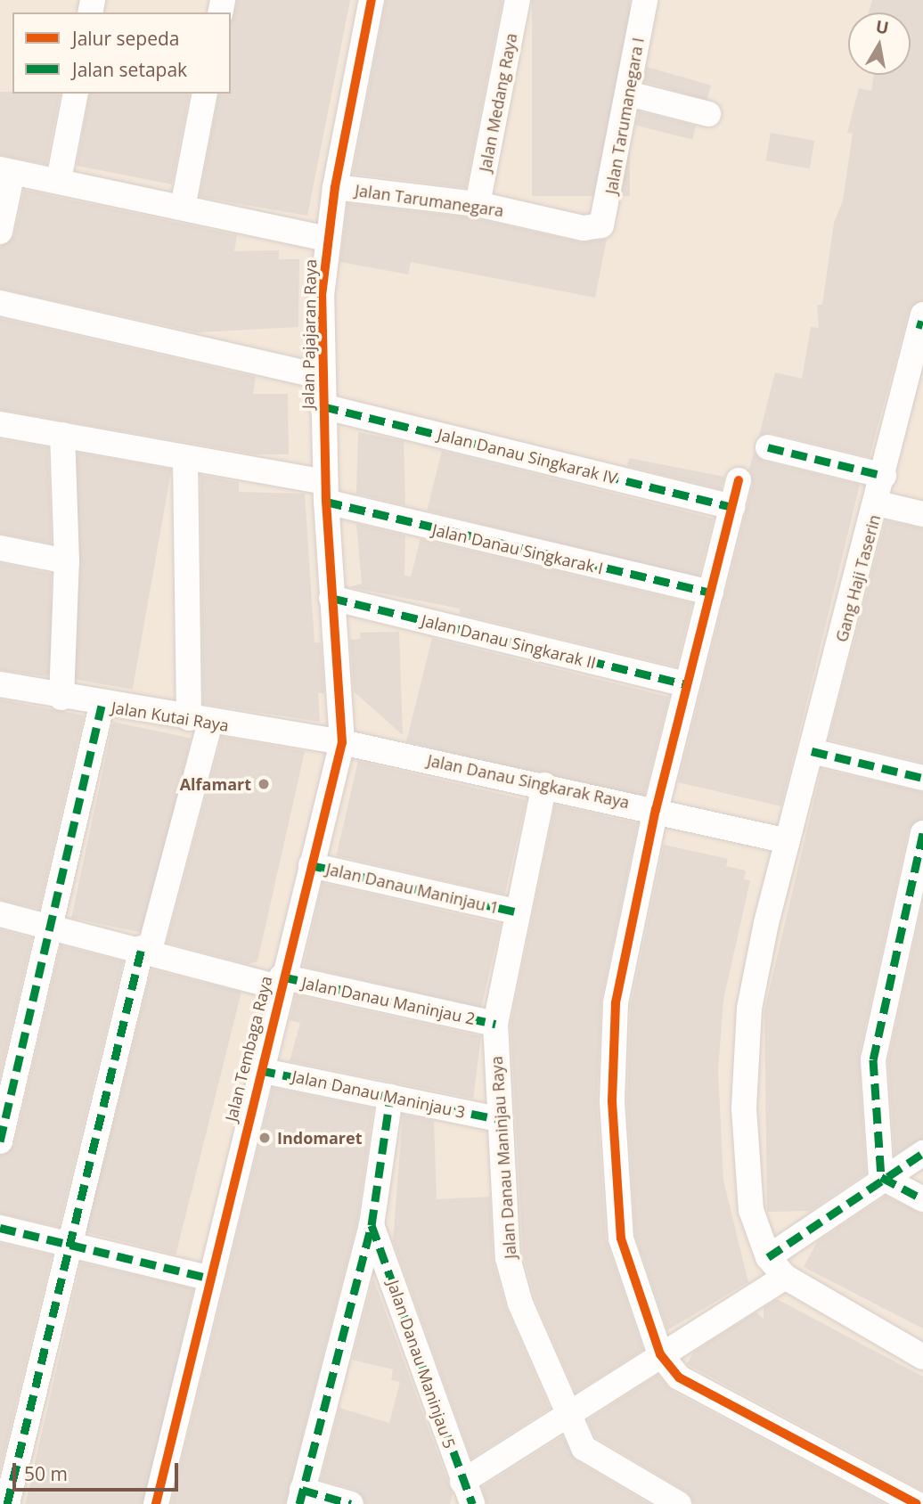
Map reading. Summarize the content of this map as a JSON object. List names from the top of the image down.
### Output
{
  "streets": {
    "street": [
      "Jalan Medang Raya",
      "Jalan Tarumanegara I",
      "Jalan Tarumanegara",
      "Jalan Pajajaran Raya",
      "Jalan Danau Singkarak IV",
      "Jalan Danau Singkarak I",
      "Gang Haji Taserin",
      "Jalan Danau Singkarak II",
      "Jalan Kutai Raya",
      "Jalan Danau Singkarak Raya",
      "Jalan Danau Maninjau 1",
      "Jalan Danau Maninjau 2",
      "Jalan Tembaga Raya",
      "Jalan Danau Maninjau 3",
      "Jalan Danau Maninjau Raya",
      "Jalan Danau Maninjau 5"
    ]
  },
  "crossings": [
    ["Jalan Medang Raya", "Jalan Tarumanegara"],
    ["Jalan Tarumanegara I", "Jalan Tarumanegara"],
    ["Jalan Tarumanegara", "Jalan Pajajaran Raya"],
    ["Jalan Pajajaran Raya", "Jalan Danau Singkarak IV"],
    ["Jalan Pajajaran Raya", "Jalan Danau Singkarak I"],
    ["Jalan Pajajaran Raya", "Jalan Danau Singkarak II"],
    ["Jalan Pajajaran Raya", "Jalan Tembaga Raya"],
    ["Gang Haji Taserin", "Jalan Danau Singkarak Raya"],
    ["Jalan Danau Singkarak II", "Jalan Tembaga Raya"],
    ["Jalan Kutai Raya", "Jalan Danau Singkarak Raya"],
    ["Jalan Kutai Raya", "Jalan Tembaga Raya"],
    ["Jalan Danau Singkarak Raya", "Jalan Tembaga Raya"],
    ["Jalan Danau Singkarak Raya", "Jalan Danau Maninjau Raya"],
    ["Jalan Danau Maninjau 1", "Jalan Tembaga Raya"],
    ["Jalan Danau Maninjau 1", "Jalan Danau Maninjau Raya"],
    ["Jalan Danau Maninjau 2", "Jalan Tembaga Raya"],
    ["Jalan Danau Maninjau 2", "Jalan Danau Maninjau Raya"],
    ["Jalan Tembaga Raya", "Jalan Danau Maninjau 3"],
    ["Jalan Danau Maninjau 3", "Jalan Danau Maninjau Raya"]
  ],
  "places": ["Alfamart", "Indomaret"],
  "legend": ["Jalur sepeda", "Jalan setapak"],
  "scale_bar": "50 m",
  "north": "top"
}
